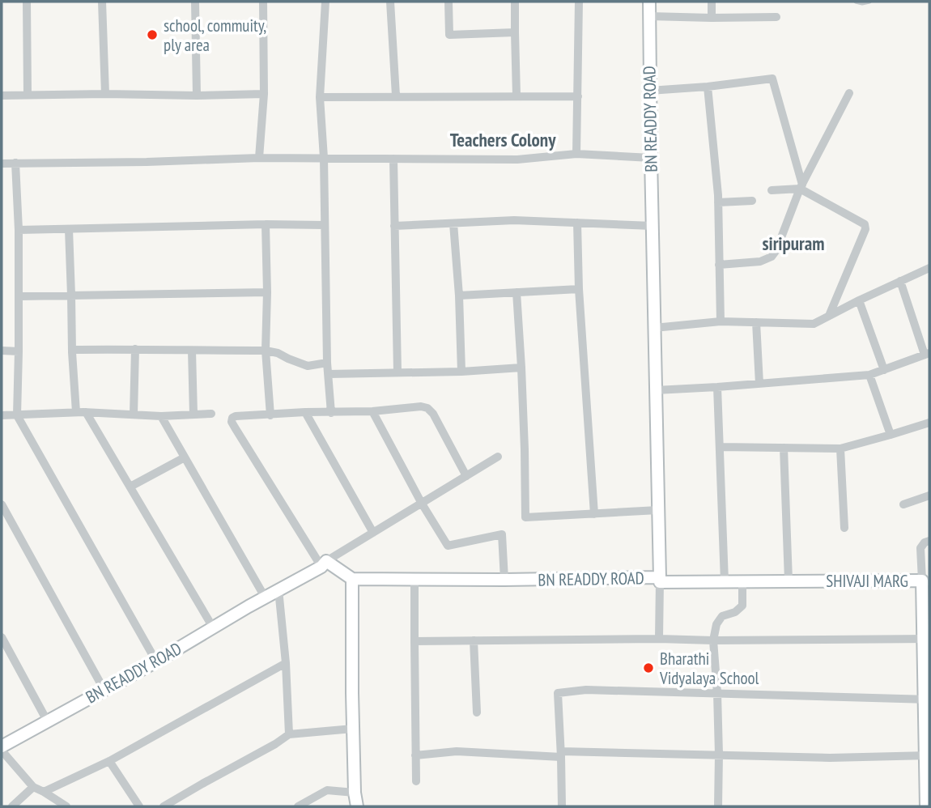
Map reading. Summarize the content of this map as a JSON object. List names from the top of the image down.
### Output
{
  "streets": {
    "street": ["BN READDY ROAD", "SHIVAJI MARG"]
  },
  "crossings": [
    ["BN READDY ROAD", "SHIVAJI MARG"]
  ],
  "districts": ["Teachers Colony", "siripuram"],
  "places": ["school, commuity, ply area", "Bharathi Vidyalaya School"]
}
